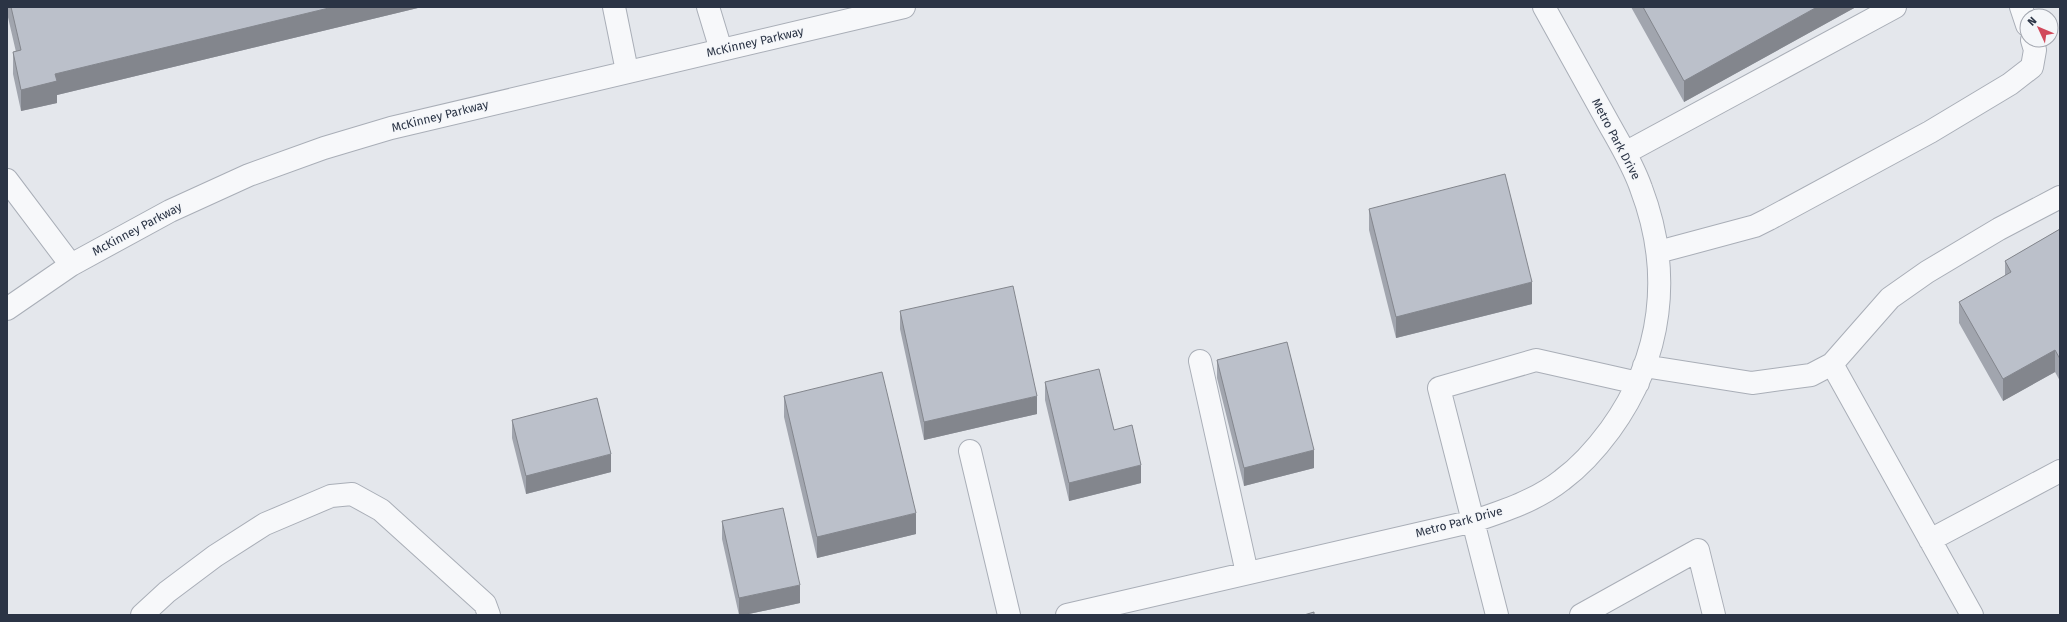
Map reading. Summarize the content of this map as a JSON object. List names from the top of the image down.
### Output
{
  "streets": {
    "street": ["McKinney Parkway", "Metro Park Drive"]
  },
  "north": "top left"
}
